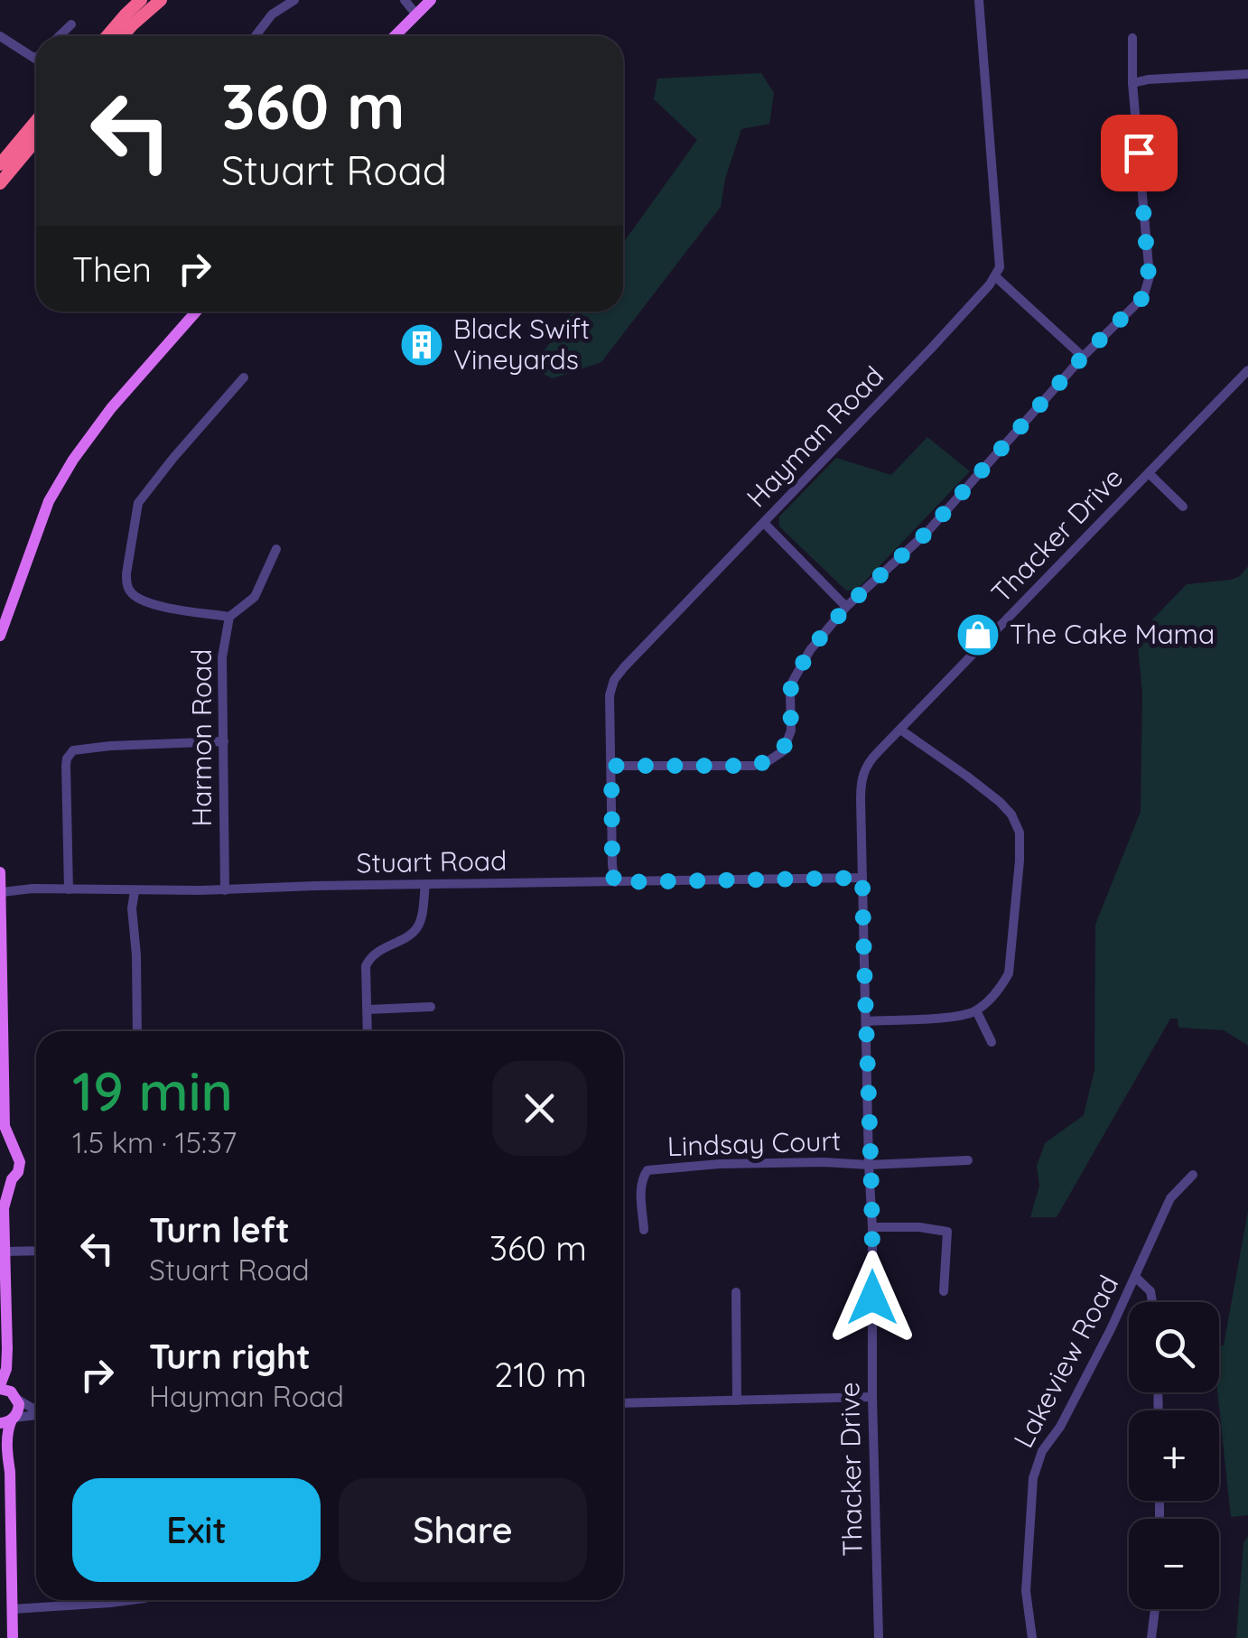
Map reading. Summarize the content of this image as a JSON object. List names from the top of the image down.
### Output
{
  "streets": {
    "street": [
      "Hayman Road",
      "Thacker Drive",
      "Harmon Road",
      "Stuart Road",
      "Lindsay Court",
      "Lakeview Road"
    ]
  },
  "crossings": [
    ["Hayman Road", "Stuart Road"],
    ["Thacker Drive", "Stuart Road"],
    ["Thacker Drive", "Lindsay Court"],
    ["Harmon Road", "Stuart Road"]
  ],
  "places": {
    "building": ["Black Swift Vineyards"],
    "shop": ["The Cake Mama"]
  },
  "page": {
    "turn": ["360 m", "Stuart Road"],
    "then": "Then",
    "heading": ["19 min", "1.5 km · 15:37"],
    "list": [
      {
        "name": "Turn left",
        "note": "Stuart Road",
        "value": "360 m"
      },
      {
        "name": "Turn right",
        "note": "Hayman Road",
        "value": "210 m"
      }
    ],
    "map_buttons": ["+", "−"],
    "buttons": ["Exit", "Share"]
  }
}
